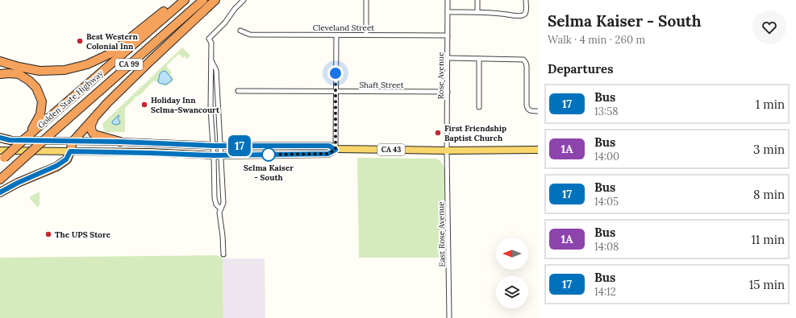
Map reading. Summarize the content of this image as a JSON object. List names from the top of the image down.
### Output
{
  "streets": {
    "highway": ["CA 99", "Golden State Highway"],
    "main road": ["CA 43"],
    "street": [
      "Cleveland Street",
      "Rose Avenue",
      "Shaft Street",
      "East Rose Avenue"
    ]
  },
  "crossings": [
    ["Cleveland Street", "Rose Avenue"],
    ["Rose Avenue", "Shaft Street"],
    ["Rose Avenue", "CA 43"],
    ["Rose Avenue", "East Rose Avenue"],
    ["CA 43", "East Rose Avenue"]
  ],
  "places": [
    "Best Western Colonial Inn",
    "Holiday Inn Selma-Swancourt",
    "First Friendship Baptist Church",
    "Selma Kaiser - South",
    "The UPS Store"
  ],
  "lines": ["bus line 17"],
  "north": "left",
  "page": {
    "on_map": "17",
    "heading": [
      ["Selma Kaiser - South", "Walk · 4 min · 260 m"],
      "Departures"
    ],
    "list": [
      {
        "mark": "17",
        "name": "Bus",
        "note": "13:58",
        "value": "1 min"
      },
      {
        "mark": "1A",
        "name": "Bus",
        "note": "14:00",
        "value": "3 min"
      },
      {
        "mark": "17",
        "name": "Bus",
        "note": "14:05",
        "value": "8 min"
      },
      {
        "mark": "1A",
        "name": "Bus",
        "note": "14:08",
        "value": "11 min"
      },
      {
        "mark": "17",
        "name": "Bus",
        "note": "14:12",
        "value": "15 min"
      }
    ]
  }
}
